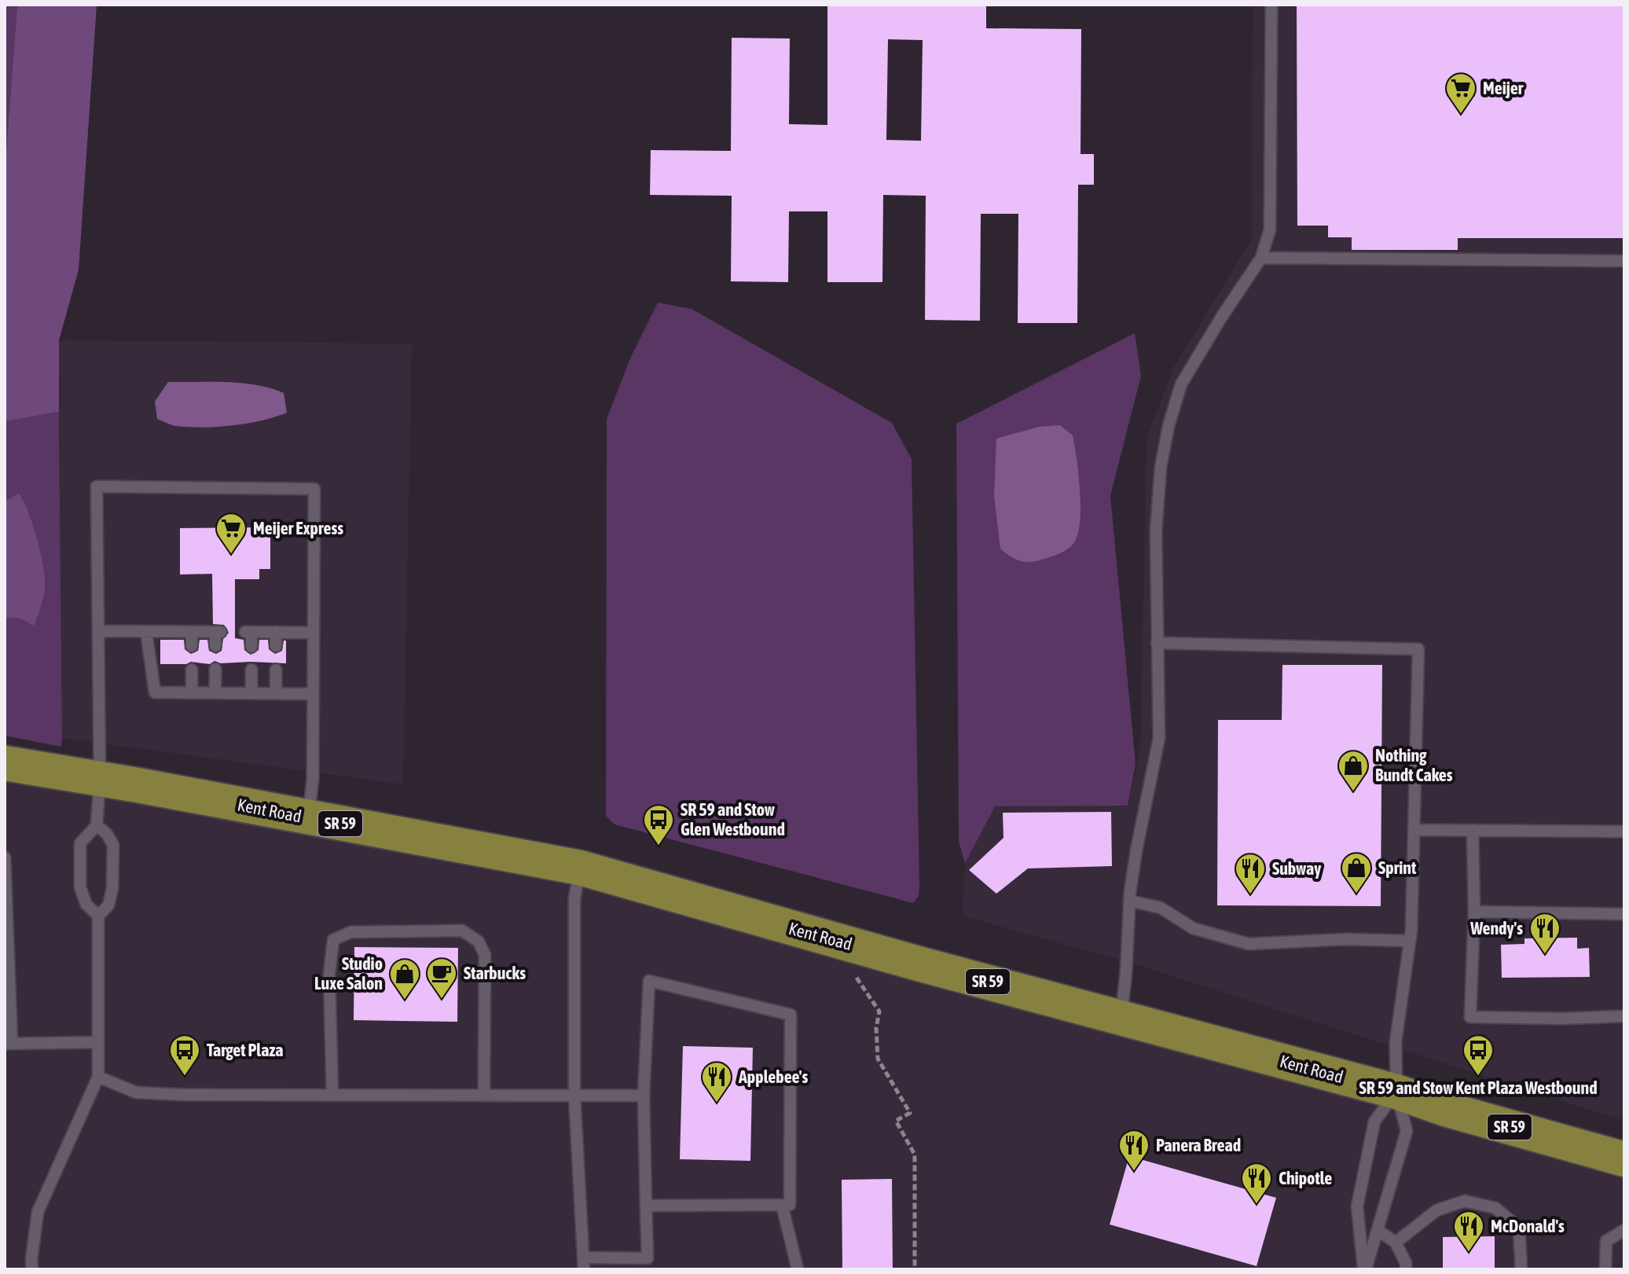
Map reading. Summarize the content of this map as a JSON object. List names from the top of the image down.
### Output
{
  "streets": {
    "main road": ["Kent Road", "SR 59"]
  },
  "places": {
    "supermarket": ["Meijer", "Meijer Express"],
    "shop": ["Nothing Bundt Cakes", "Sprint", "Studio Luxe Salon"],
    "bus stop": ["SR 59 and Stow Glen Westbound", "Target Plaza", "SR 59 and Stow Kent Plaza Westbound"],
    "restaurant": [
      "Subway",
      "Wendy's",
      "Applebee's",
      "Panera Bread",
      "Chipotle",
      "McDonald's"
    ],
    "cafe": ["Starbucks"]
  }
}
